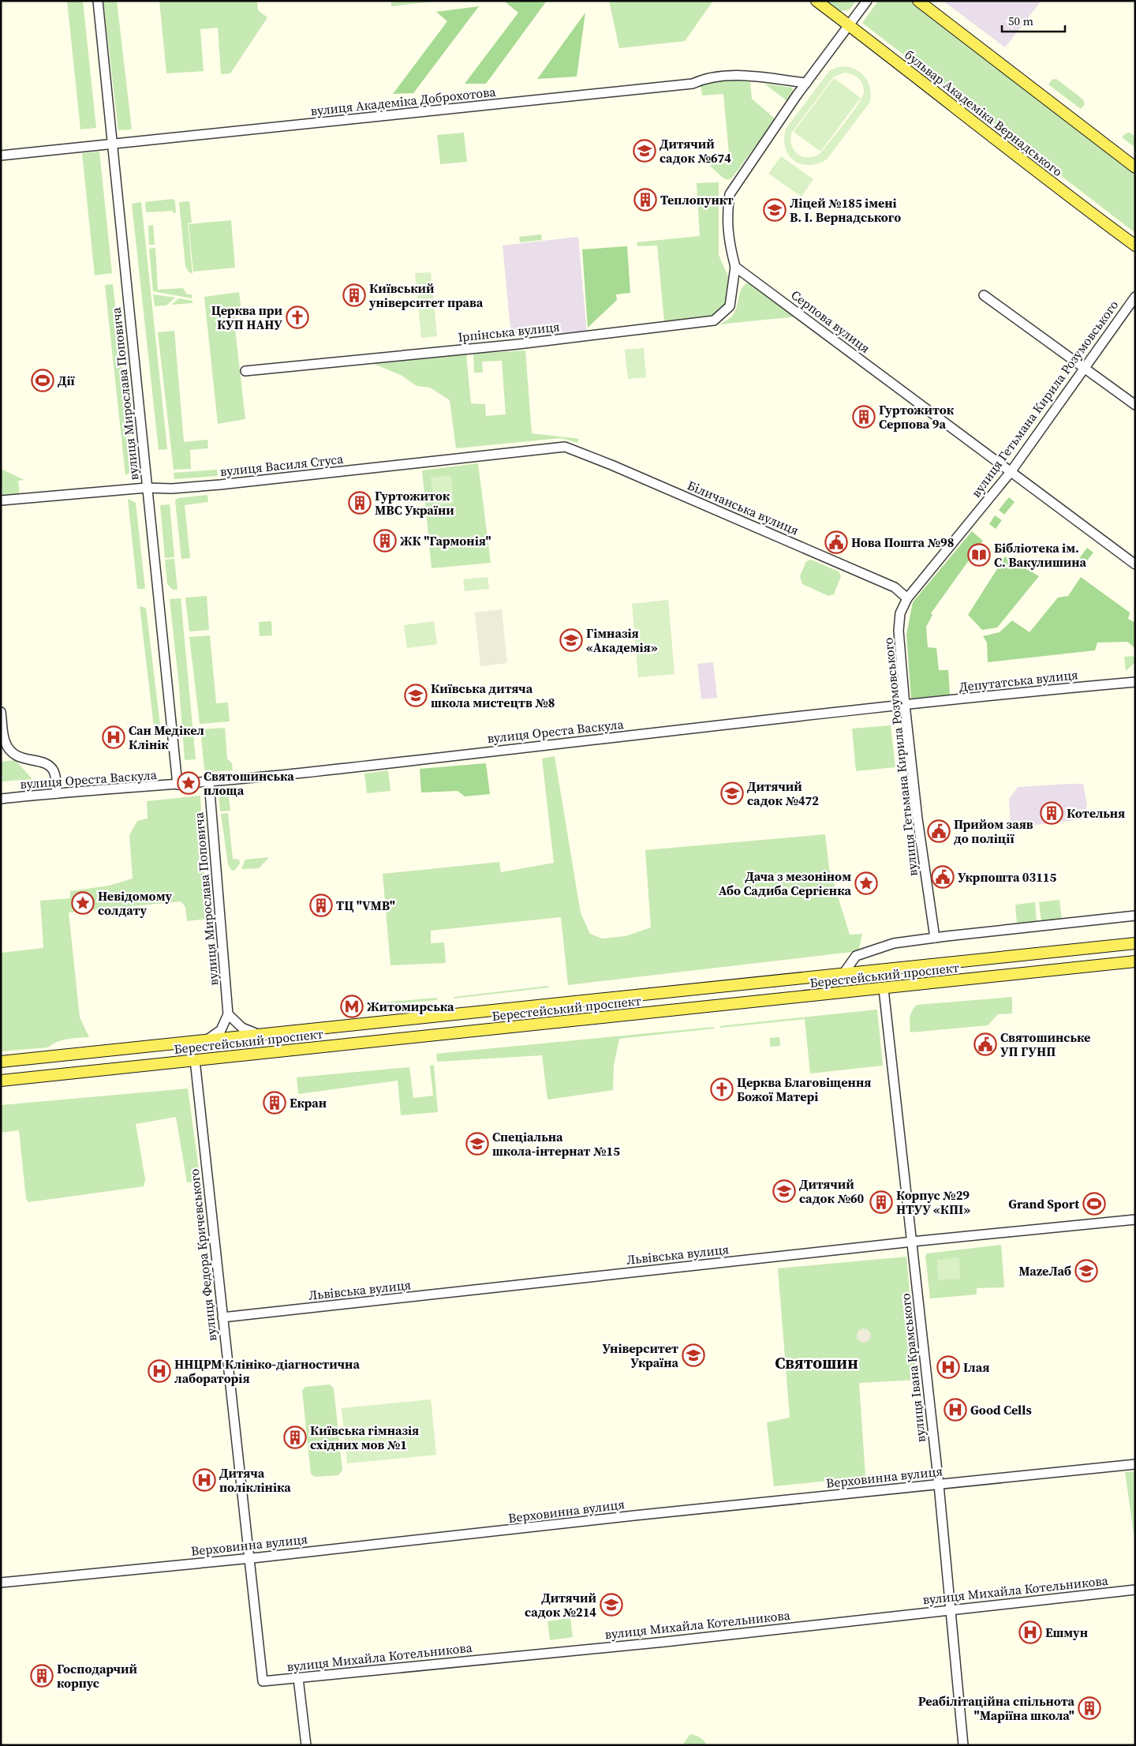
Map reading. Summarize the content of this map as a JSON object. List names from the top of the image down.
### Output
{
  "streets": {
    "main road": ["бульвар Академіка Вернадського", "Берестейський проспект"],
    "street": [
      "вулиця Академіка Доброхотова",
      "Серпова вулиця",
      "Ірпінська вулиця",
      "вулиця Мирослава Поповича",
      "вулиця Гетьмана Кирила Розумовського",
      "вулиця Василя Стуса",
      "Біличанська вулиця",
      "Депутатська вулиця",
      "вулиця Ореста Васкула",
      "Львівська вулиця",
      "вулиця Федора Кричевського",
      "вулиця Івана Крамського",
      "Верховинна вулиця",
      "вулиця Михайла Котельникова"
    ]
  },
  "crossings": [
    ["вулиця Академіка Доброхотова", "вулиця Мирослава Поповича"],
    ["Серпова вулиця", "Ірпінська вулиця"],
    ["Серпова вулиця", "вулиця Гетьмана Кирила Розумовського"],
    ["вулиця Мирослава Поповича", "вулиця Василя Стуса"],
    ["вулиця Мирослава Поповича", "вулиця Ореста Васкула"],
    ["вулиця Гетьмана Кирила Розумовського", "Біличанська вулиця"],
    ["вулиця Гетьмана Кирила Розумовського", "Депутатська вулиця"],
    ["вулиця Гетьмана Кирила Розумовського", "вулиця Ореста Васкула"],
    ["вулиця Гетьмана Кирила Розумовського", "Берестейський проспект"],
    ["вулиця Василя Стуса", "Біличанська вулиця"],
    ["Депутатська вулиця", "вулиця Ореста Васкула"],
    ["Берестейський проспект", "вулиця Федора Кричевського"],
    ["Берестейський проспект", "вулиця Івана Крамського"],
    ["Львівська вулиця", "вулиця Федора Кричевського"],
    ["Львівська вулиця", "вулиця Івана Крамського"],
    ["вулиця Федора Кричевського", "Верховинна вулиця"],
    ["вулиця Федора Кричевського", "вулиця Михайла Котельникова"],
    ["вулиця Івана Крамського", "Верховинна вулиця"],
    ["вулиця Івана Крамського", "вулиця Михайла Котельникова"]
  ],
  "districts": ["Святошин"],
  "places": {
    "school or university": [
      "Дитячий садок №674",
      "Ліцей №185 імені В. І. Вернадського",
      "Гімназія «Академія»",
      "Київська дитяча школа мистецтв №8",
      "Дитячий садок №472",
      "Спеціальна школа-інтернат №15",
      "Дитячий садок №60",
      "MazeЛаб",
      "Університет Україна",
      "Дитячий садок №214"
    ],
    "building": [
      "Теплопункт",
      "Київський університет права",
      "Гуртожиток Серпова 9а",
      "Гуртожиток МВС України",
      "ЖК \"Гармонія\"",
      "Котельня",
      "ТЦ \"VMB\"",
      "Екран",
      "Корпус №29 НТУУ «КПІ»",
      "Київська гімназія східних мов №1",
      "Господарчий корпус",
      "Реабілітаційна спільнота \"Маріїна школа\""
    ],
    "church": ["Церква при КУП НАНУ", "Церква Благовіщення Божої Матері"],
    "sports": ["Дії", "Grand Sport"],
    "public building": [
      "Нова Пошта №98",
      "Прийом заяв до поліції",
      "Укрпошта 03115",
      "Святошинське УП ГУНП"
    ],
    "library": ["Бібліотека ім. С. Вакулишина"],
    "hospital": [
      "Сан Медікел Клінік",
      "Ілая",
      "ННЦРМ Клініко-діагностична лабораторія",
      "Good Cells",
      "Дитяча поліклініка",
      "Ешмун"
    ],
    "place": ["Святошинська площа", "Дача з мезоніном Або Садиба Сергієнка", "Невідомому солдату"],
    "metro station": ["Житомирська"]
  },
  "scale_bar": "50 m"
}
